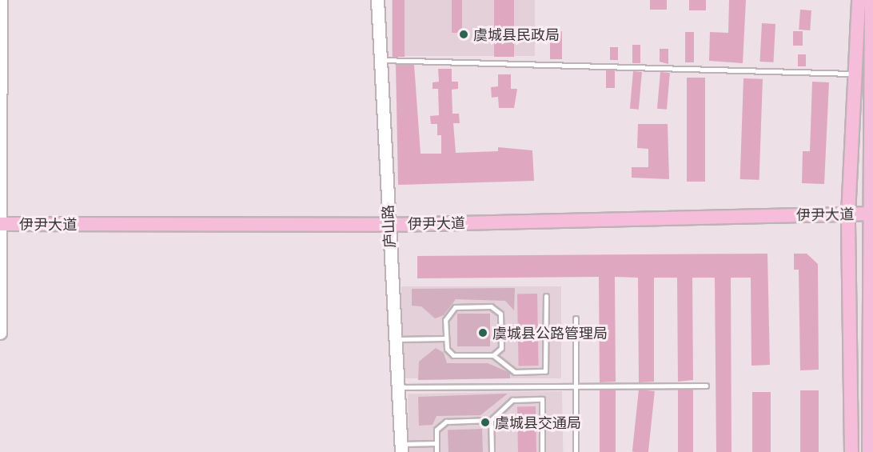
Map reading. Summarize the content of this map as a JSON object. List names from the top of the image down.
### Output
{
  "streets": {
    "main road": ["伊尹大道"],
    "street": ["庐山路"]
  },
  "crossings": [
    ["伊尹大道", "庐山路"]
  ],
  "places": ["虞城县民政局", "虞城县公路管理局", "虞城县交通局"]
}
